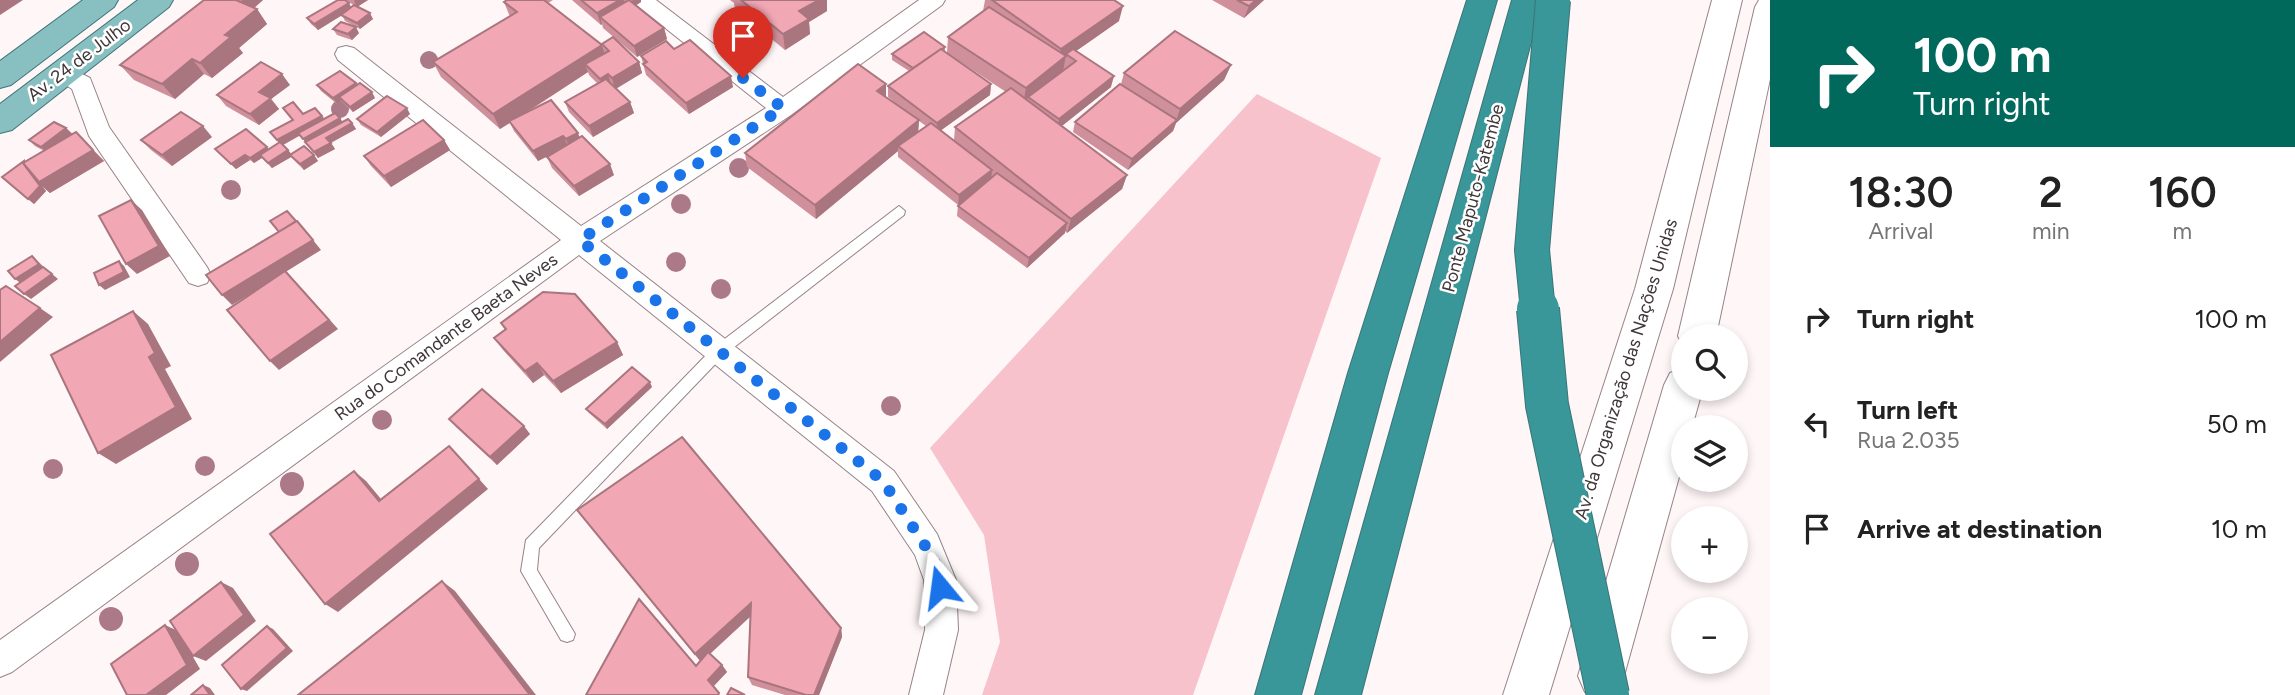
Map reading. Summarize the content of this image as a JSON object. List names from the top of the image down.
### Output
{
  "streets": {
    "highway": ["Ponte Maputo-Katembe"],
    "main road": ["Av. 24 de Julho", "Av. da Organização das Nações Unidas"],
    "street": ["Rua do Comandante Baeta Neves"]
  },
  "page": {
    "turn": ["100 m", "Turn right"],
    "eta": [
      "18:30",
      "Arrival",
      "2",
      "min",
      "160",
      "m"
    ],
    "list": [
      {
        "name": "Turn right",
        "value": "100 m"
      },
      {
        "name": "Turn left",
        "note": "Rua 2.035",
        "value": "50 m"
      },
      {
        "name": "Arrive at destination",
        "value": "10 m"
      }
    ],
    "map_buttons": ["+", "−"]
  }
}
